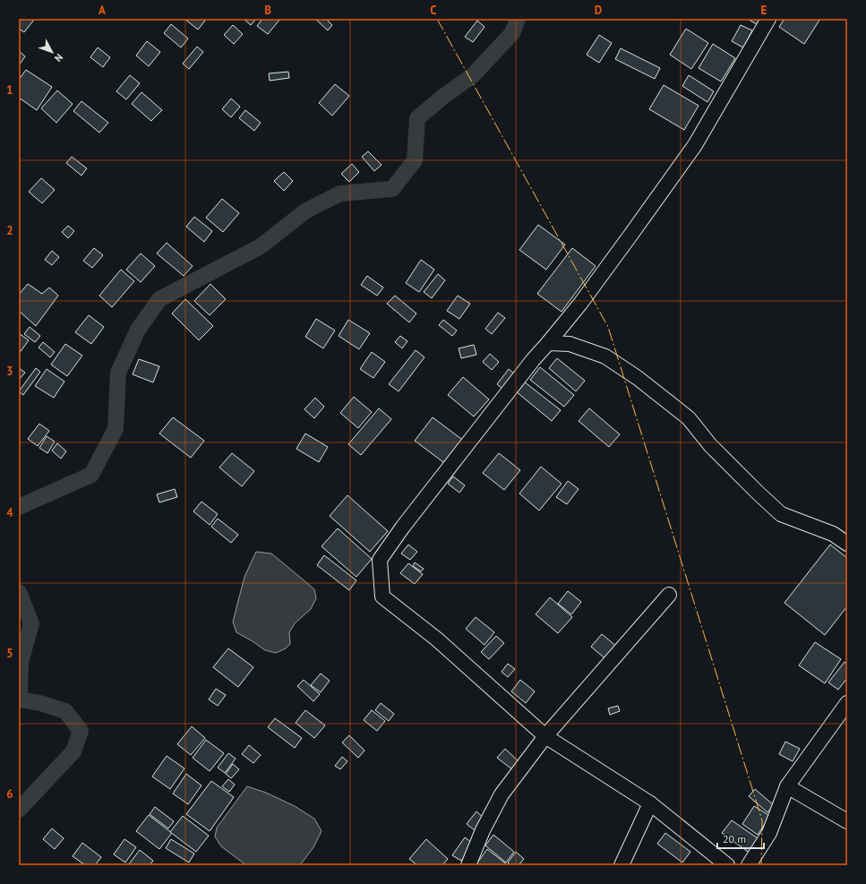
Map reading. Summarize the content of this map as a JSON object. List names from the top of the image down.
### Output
{
  "scale_bar": "20 m",
  "north": "bottom right",
  "grid": {
    "columns": [
      "A",
      "B",
      "C",
      "D",
      "E"
    ],
    "rows": [
      "1",
      "2",
      "3",
      "4",
      "5",
      "6"
    ]
  }
}
